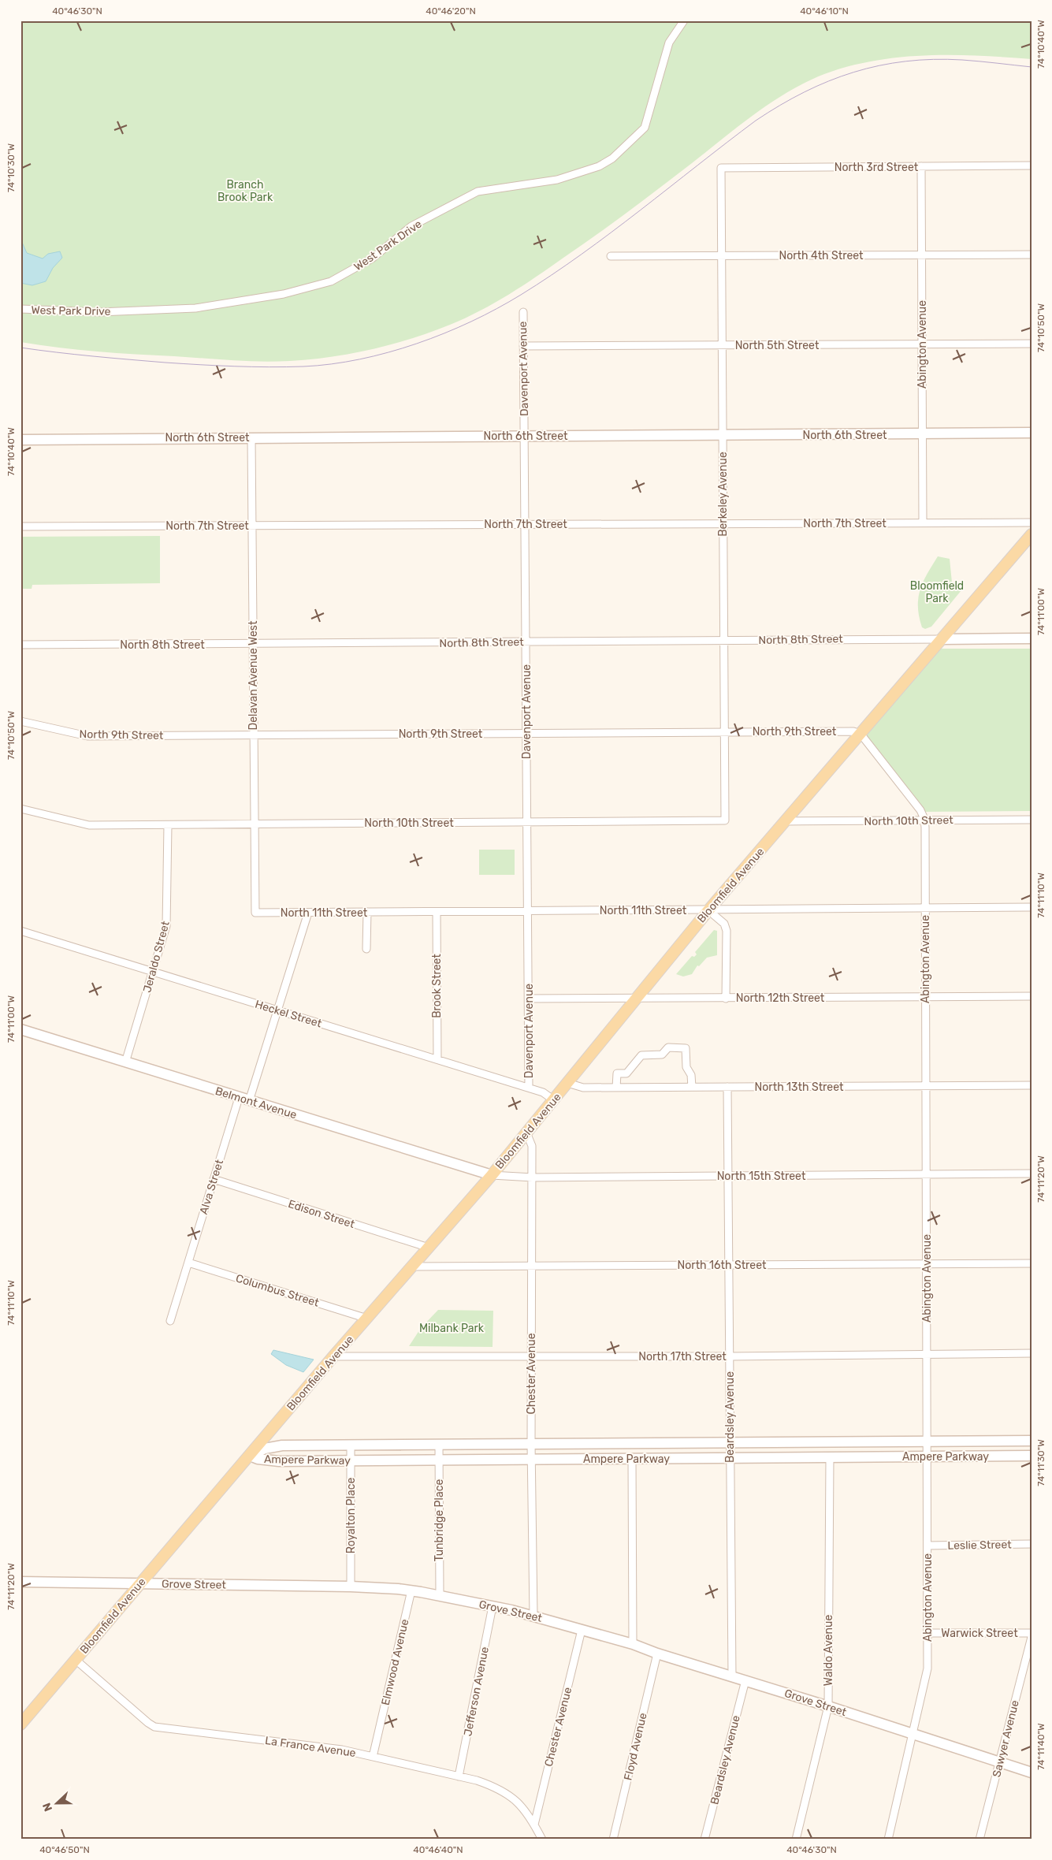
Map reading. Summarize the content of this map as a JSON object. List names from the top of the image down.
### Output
{
  "streets": {
    "main road": ["Bloomfield Avenue"],
    "street": [
      "North 3rd Street",
      "West Park Drive",
      "North 4th Street",
      "Abington Avenue",
      "North 5th Street",
      "Davenport Avenue",
      "North 6th Street",
      "Berkeley Avenue",
      "North 7th Street",
      "North 8th Street",
      "Delavan Avenue West",
      "North 9th Street",
      "North 10th Street",
      "North 11th Street",
      "Jeraldo Street",
      "Brook Street",
      "North 12th Street",
      "Heckel Street",
      "North 13th Street",
      "Belmont Avenue",
      "North 15th Street",
      "Alva Street",
      "Edison Street",
      "North 16th Street",
      "Columbus Street",
      "North 17th Street",
      "Chester Avenue",
      "Beardsley Avenue",
      "Ampere Parkway",
      "Royalton Place",
      "Tunbridge Place",
      "Leslie Street",
      "Grove Street",
      "Warwick Street",
      "Waldo Avenue",
      "Elmwood Avenue",
      "Jefferson Avenue",
      "Sawyer Avenue",
      "La France Avenue",
      "Floyd Avenue"
    ]
  },
  "crossings": [
    ["North 3rd Street", "Abington Avenue"],
    ["North 3rd Street", "Berkeley Avenue"],
    ["North 4th Street", "Abington Avenue"],
    ["North 4th Street", "Berkeley Avenue"],
    ["Abington Avenue", "North 5th Street"],
    ["Abington Avenue", "North 6th Street"],
    ["Abington Avenue", "North 7th Street"],
    ["Abington Avenue", "North 10th Street"],
    ["Abington Avenue", "North 11th Street"],
    ["Abington Avenue", "North 12th Street"],
    ["Abington Avenue", "North 13th Street"],
    ["Abington Avenue", "North 15th Street"],
    ["Abington Avenue", "North 16th Street"],
    ["Abington Avenue", "North 17th Street"],
    ["Abington Avenue", "Ampere Parkway"],
    ["Abington Avenue", "Leslie Street"],
    ["Abington Avenue", "Grove Street"],
    ["Abington Avenue", "Warwick Street"],
    ["North 5th Street", "Davenport Avenue"],
    ["North 5th Street", "Berkeley Avenue"],
    ["Davenport Avenue", "North 6th Street"],
    ["Davenport Avenue", "North 7th Street"],
    ["Davenport Avenue", "North 8th Street"],
    ["Davenport Avenue", "North 9th Street"],
    ["Davenport Avenue", "North 10th Street"],
    ["Davenport Avenue", "North 11th Street"],
    ["Davenport Avenue", "North 12th Street"],
    ["Davenport Avenue", "Heckel Street"],
    ["North 6th Street", "Berkeley Avenue"],
    ["North 6th Street", "Delavan Avenue West"],
    ["Berkeley Avenue", "North 7th Street"],
    ["Berkeley Avenue", "North 8th Street"],
    ["Berkeley Avenue", "North 9th Street"],
    ["Berkeley Avenue", "North 10th Street"],
    ["North 7th Street", "Delavan Avenue West"],
    ["North 8th Street", "Delavan Avenue West"],
    ["North 8th Street", "Bloomfield Avenue"],
    ["Delavan Avenue West", "North 9th Street"],
    ["Delavan Avenue West", "North 10th Street"],
    ["Delavan Avenue West", "North 11th Street"],
    ["North 9th Street", "Bloomfield Avenue"],
    ["North 10th Street", "Bloomfield Avenue"],
    ["North 10th Street", "Jeraldo Street"],
    ["Bloomfield Avenue", "North 11th Street"],
    ["Bloomfield Avenue", "North 12th Street"],
    ["Bloomfield Avenue", "Heckel Street"],
    ["Bloomfield Avenue", "North 13th Street"],
    ["Bloomfield Avenue", "Belmont Avenue"],
    ["Bloomfield Avenue", "North 15th Street"],
    ["Bloomfield Avenue", "Edison Street"],
    ["Bloomfield Avenue", "North 16th Street"],
    ["Bloomfield Avenue", "Columbus Street"],
    ["Bloomfield Avenue", "North 17th Street"],
    ["Bloomfield Avenue", "Chester Avenue"],
    ["Bloomfield Avenue", "Ampere Parkway"],
    ["Bloomfield Avenue", "Grove Street"],
    ["Bloomfield Avenue", "La France Avenue"],
    ["North 11th Street", "Brook Street"],
    ["Jeraldo Street", "Heckel Street"],
    ["Jeraldo Street", "Belmont Avenue"],
    ["Brook Street", "Heckel Street"],
    ["North 13th Street", "Beardsley Avenue"],
    ["Belmont Avenue", "North 15th Street"],
    ["Belmont Avenue", "Alva Street"],
    ["North 15th Street", "Chester Avenue"],
    ["North 15th Street", "Beardsley Avenue"],
    ["Alva Street", "Edison Street"],
    ["Alva Street", "Columbus Street"],
    ["North 16th Street", "Chester Avenue"],
    ["North 16th Street", "Beardsley Avenue"],
    ["North 17th Street", "Chester Avenue"],
    ["North 17th Street", "Beardsley Avenue"],
    ["Chester Avenue", "Ampere Parkway"],
    ["Chester Avenue", "Grove Street"],
    ["Chester Avenue", "La France Avenue"],
    ["Beardsley Avenue", "Ampere Parkway"],
    ["Beardsley Avenue", "Grove Street"],
    ["Ampere Parkway", "Royalton Place"],
    ["Ampere Parkway", "Tunbridge Place"],
    ["Ampere Parkway", "Waldo Avenue"],
    ["Royalton Place", "Grove Street"],
    ["Tunbridge Place", "Grove Street"],
    ["Grove Street", "Waldo Avenue"],
    ["Grove Street", "Elmwood Avenue"],
    ["Grove Street", "Jefferson Avenue"],
    ["Grove Street", "Sawyer Avenue"],
    ["Grove Street", "Floyd Avenue"],
    ["Elmwood Avenue", "La France Avenue"],
    ["Jefferson Avenue", "La France Avenue"]
  ],
  "parks": ["Branch Brook Park", "Bloomfield Park", "Milbank Park"],
  "north": "left",
  "coordinates": [
    "40°46'30\"N",
    "40°46'20\"N",
    "40°46'10\"N",
    "74°10'40\"W",
    "74°10'30\"W",
    "74°10'50\"W",
    "74°11'00\"W",
    "74°11'10\"W",
    "74°11'20\"W",
    "74°11'30\"W",
    "74°11'40\"W",
    "40°46'50\"N",
    "40°46'40\"N"
  ]
}
